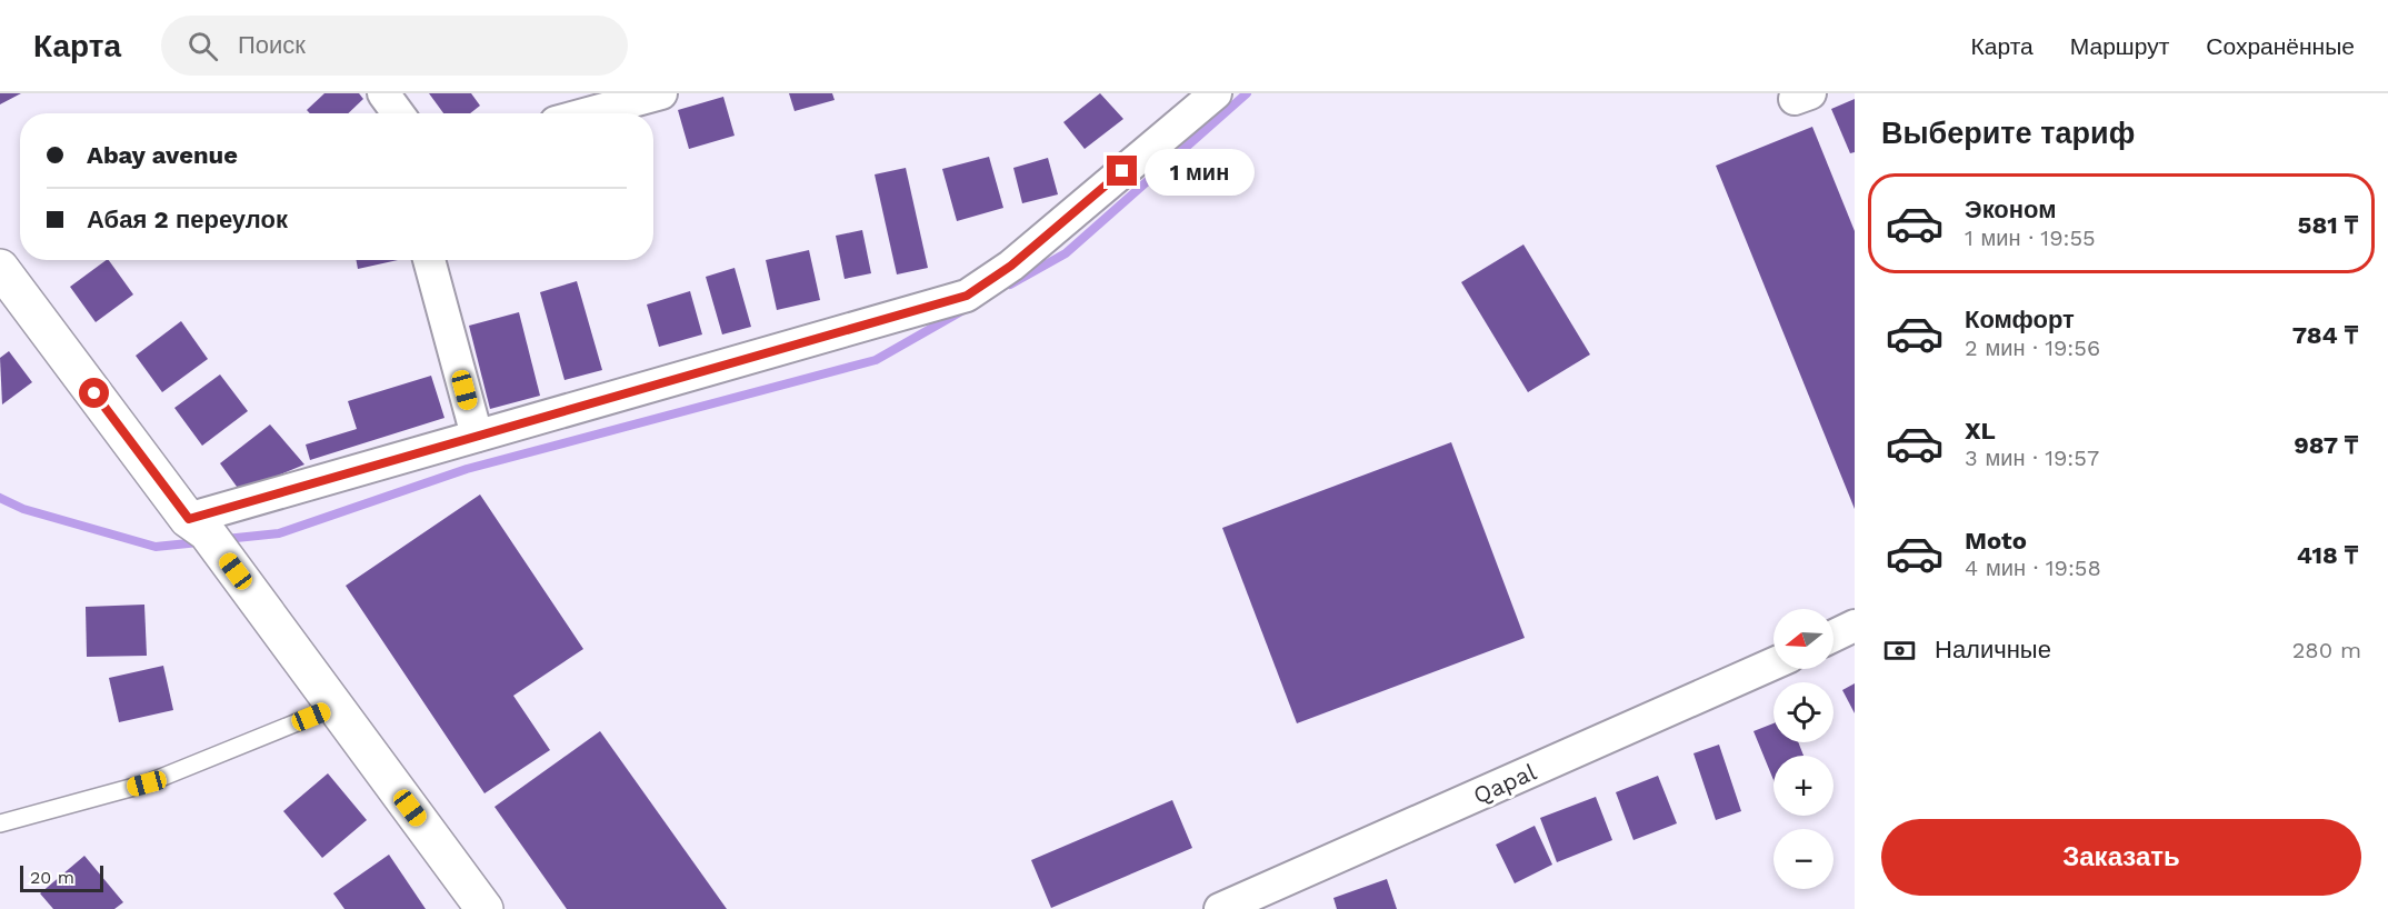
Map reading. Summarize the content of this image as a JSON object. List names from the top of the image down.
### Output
{
  "streets": {
    "street": ["Qapal"]
  },
  "scale_bar": "20 m",
  "north": "left",
  "page": {
    "header": "Карта",
    "search": "Поиск",
    "nav": ["Карта", "Маршрут", "Сохранённые"],
    "heading": "Выберите тариф",
    "banner": ["Abay avenue", "Абая 2 переулок"],
    "bubble": "1 мин",
    "list": [
      {
        "name": "Эконом",
        "note": "1 мин · 19:55",
        "value": "581 ₸"
      },
      {
        "name": "Комфорт",
        "note": "2 мин · 19:56",
        "value": "784 ₸"
      },
      {
        "name": "XL",
        "note": "3 мин · 19:57",
        "value": "987 ₸"
      },
      {
        "name": "Moto",
        "note": "4 мин · 19:58",
        "value": "418 ₸"
      }
    ],
    "map_buttons": ["+", "−"],
    "pay": ["Наличные", "280 m"],
    "buttons": "Заказать",
    "scale": "20 m"
  }
}
